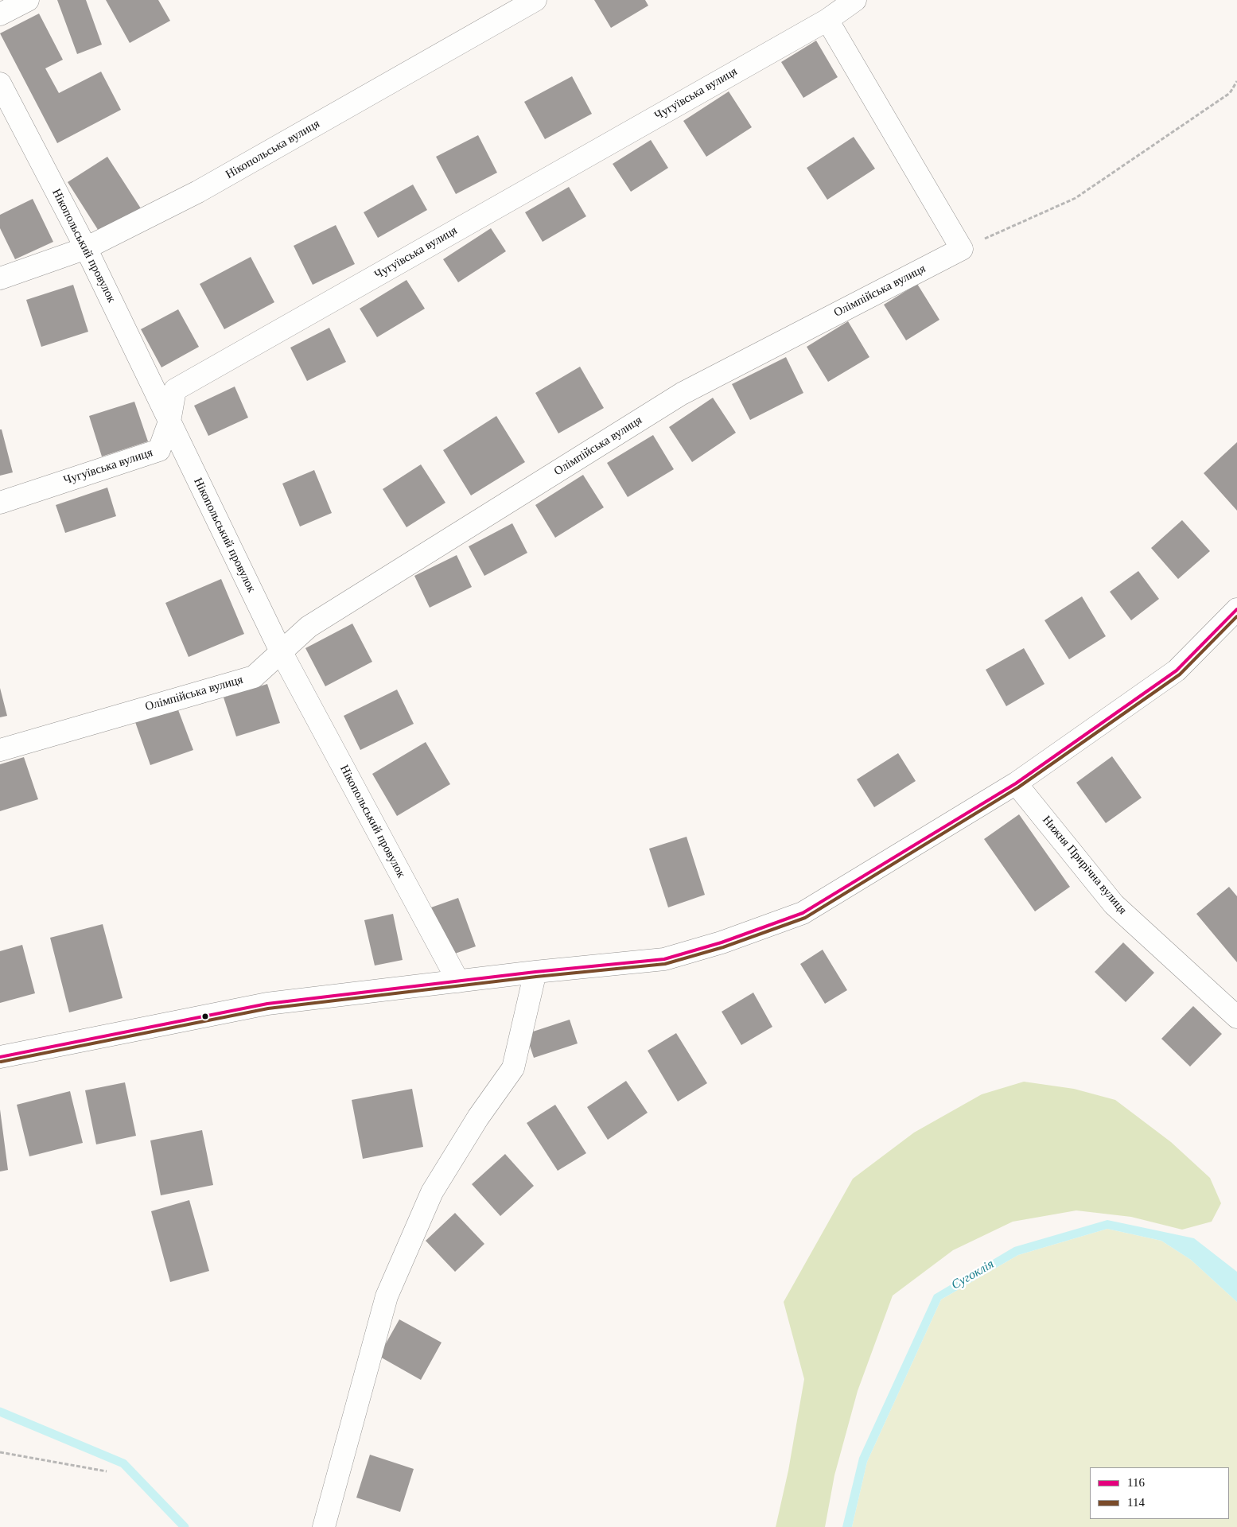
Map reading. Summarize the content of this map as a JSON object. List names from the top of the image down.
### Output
{
  "streets": {
    "street": [
      "Чугуївська вулиця",
      "Нікопольська вулиця",
      "Нікопольський провулок",
      "Олімпійська вулиця",
      "Нижня Прирічна вулиця"
    ]
  },
  "crossings": [
    ["Чугуївська вулиця", "Нікопольський провулок"],
    ["Нікопольська вулиця", "Нікопольський провулок"],
    ["Нікопольський провулок", "Олімпійська вулиця"]
  ],
  "water": ["Сугоклія"],
  "lines": ["transit line 116", "transit line 114"],
  "legend": ["116", "114"]
}
